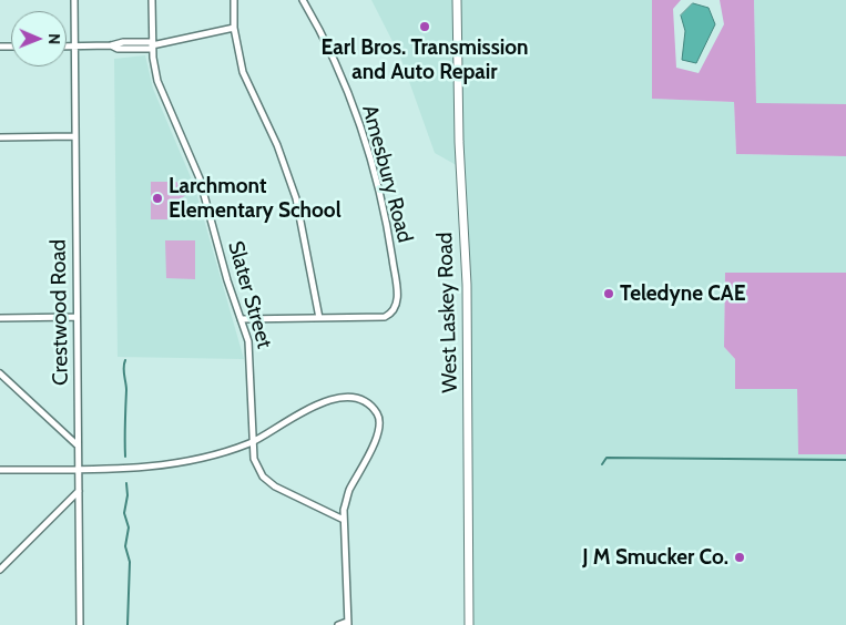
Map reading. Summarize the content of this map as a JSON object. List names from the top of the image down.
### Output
{
  "streets": {
    "main road": ["West Laskey Road"],
    "street": ["Amesbury Road", "Slater Street", "Crestwood Road"]
  },
  "crossings": [
    ["Amesbury Road", "Slater Street"]
  ],
  "places": [
    "Earl Bros. Transmission and Auto Repair",
    "Larchmont Elementary School",
    "Teledyne CAE",
    "J M Smucker Co."
  ],
  "north": "right"
}
